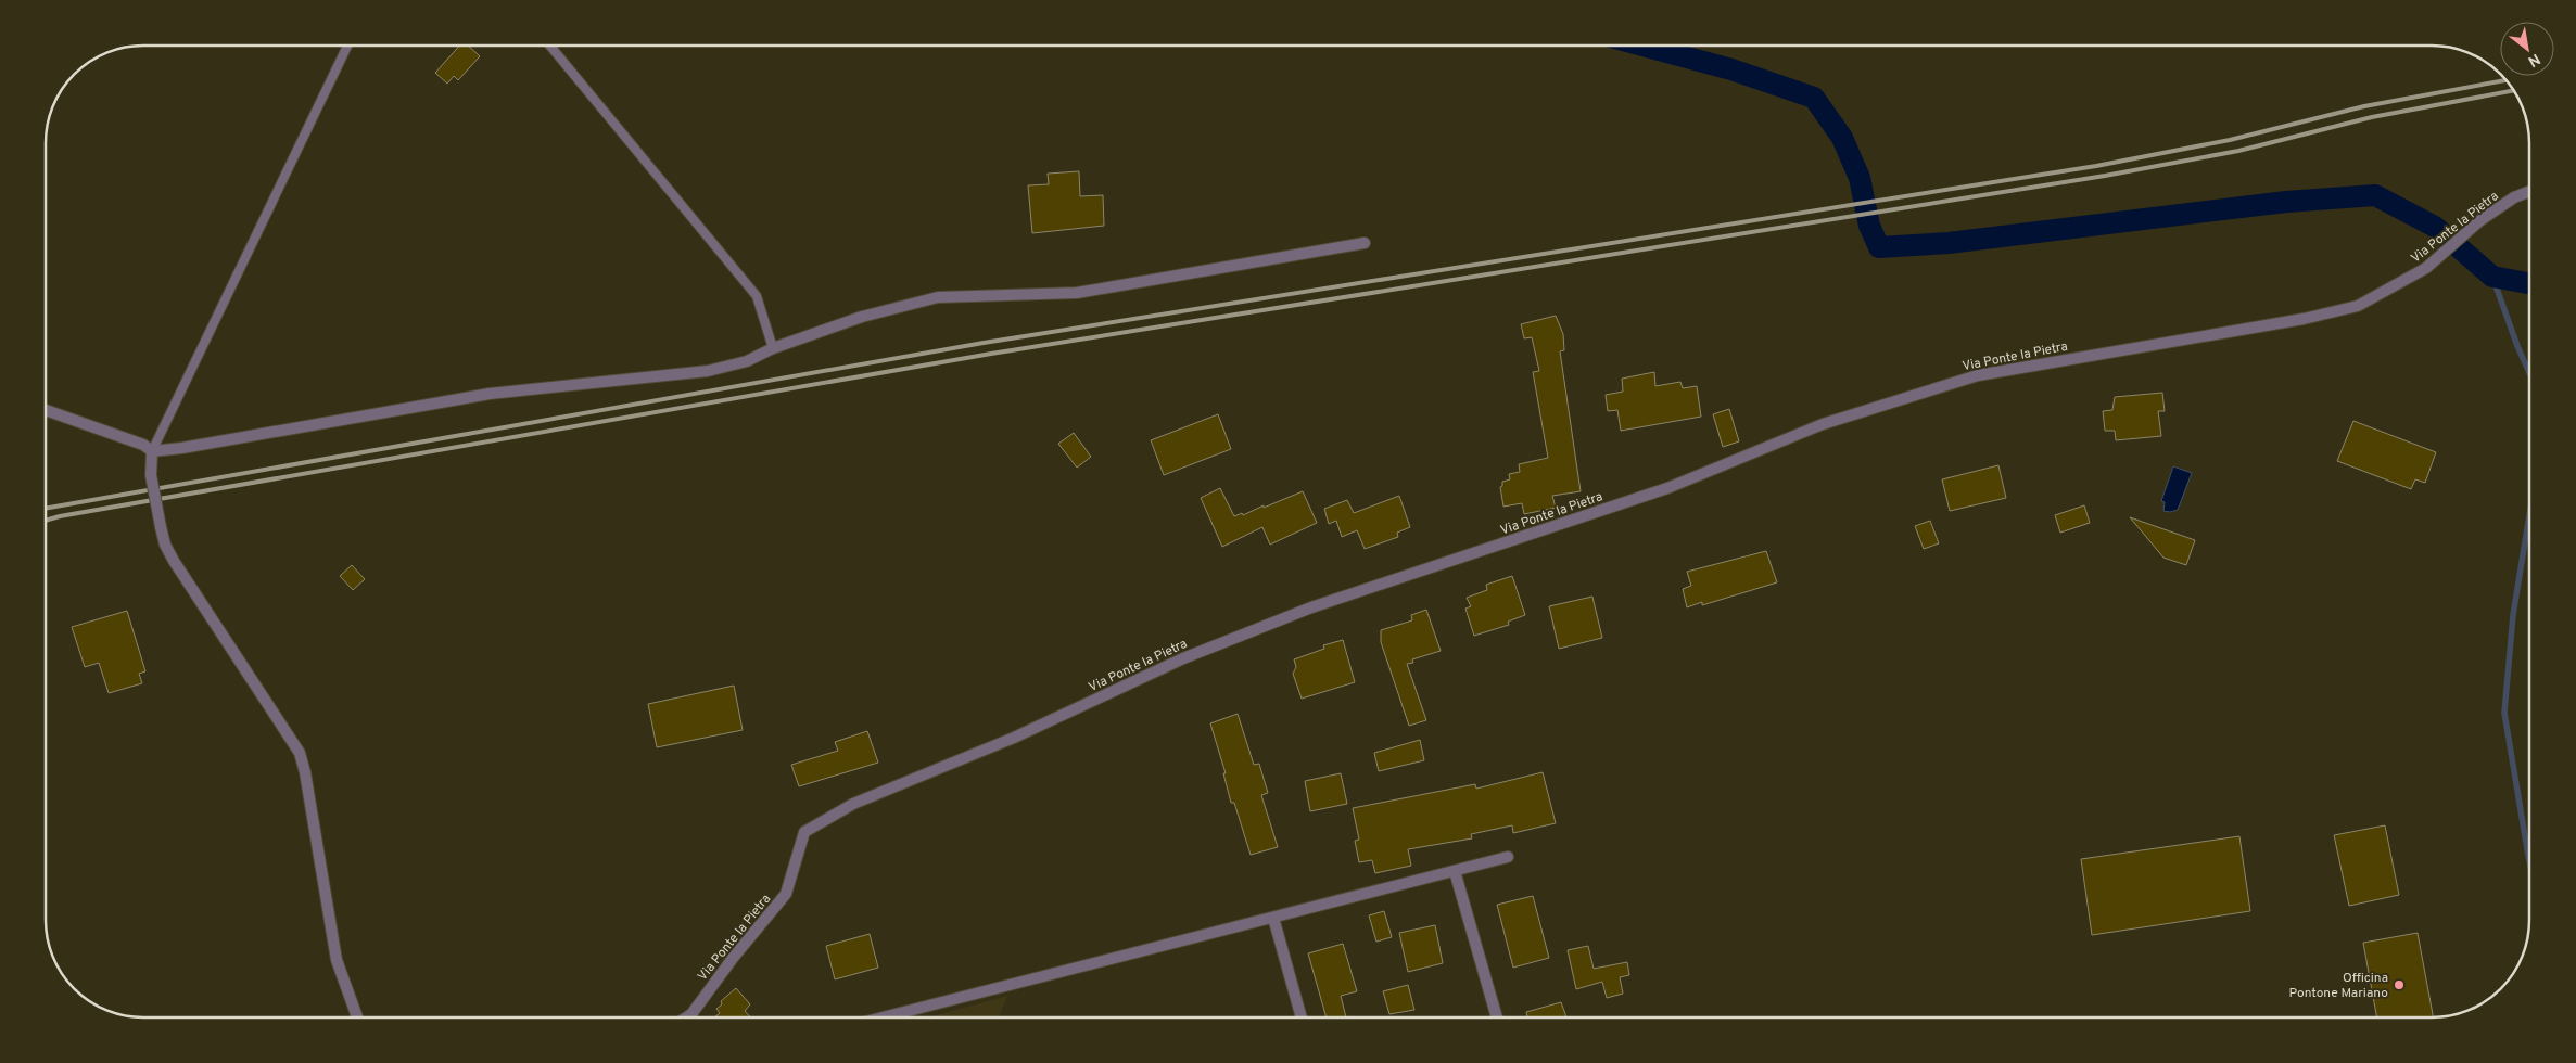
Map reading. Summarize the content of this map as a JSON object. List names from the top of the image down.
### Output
{
  "streets": {
    "street": ["Via Ponte la Pietra"]
  },
  "places": ["Officina Pontone Mariano"],
  "north": "bottom right"
}
